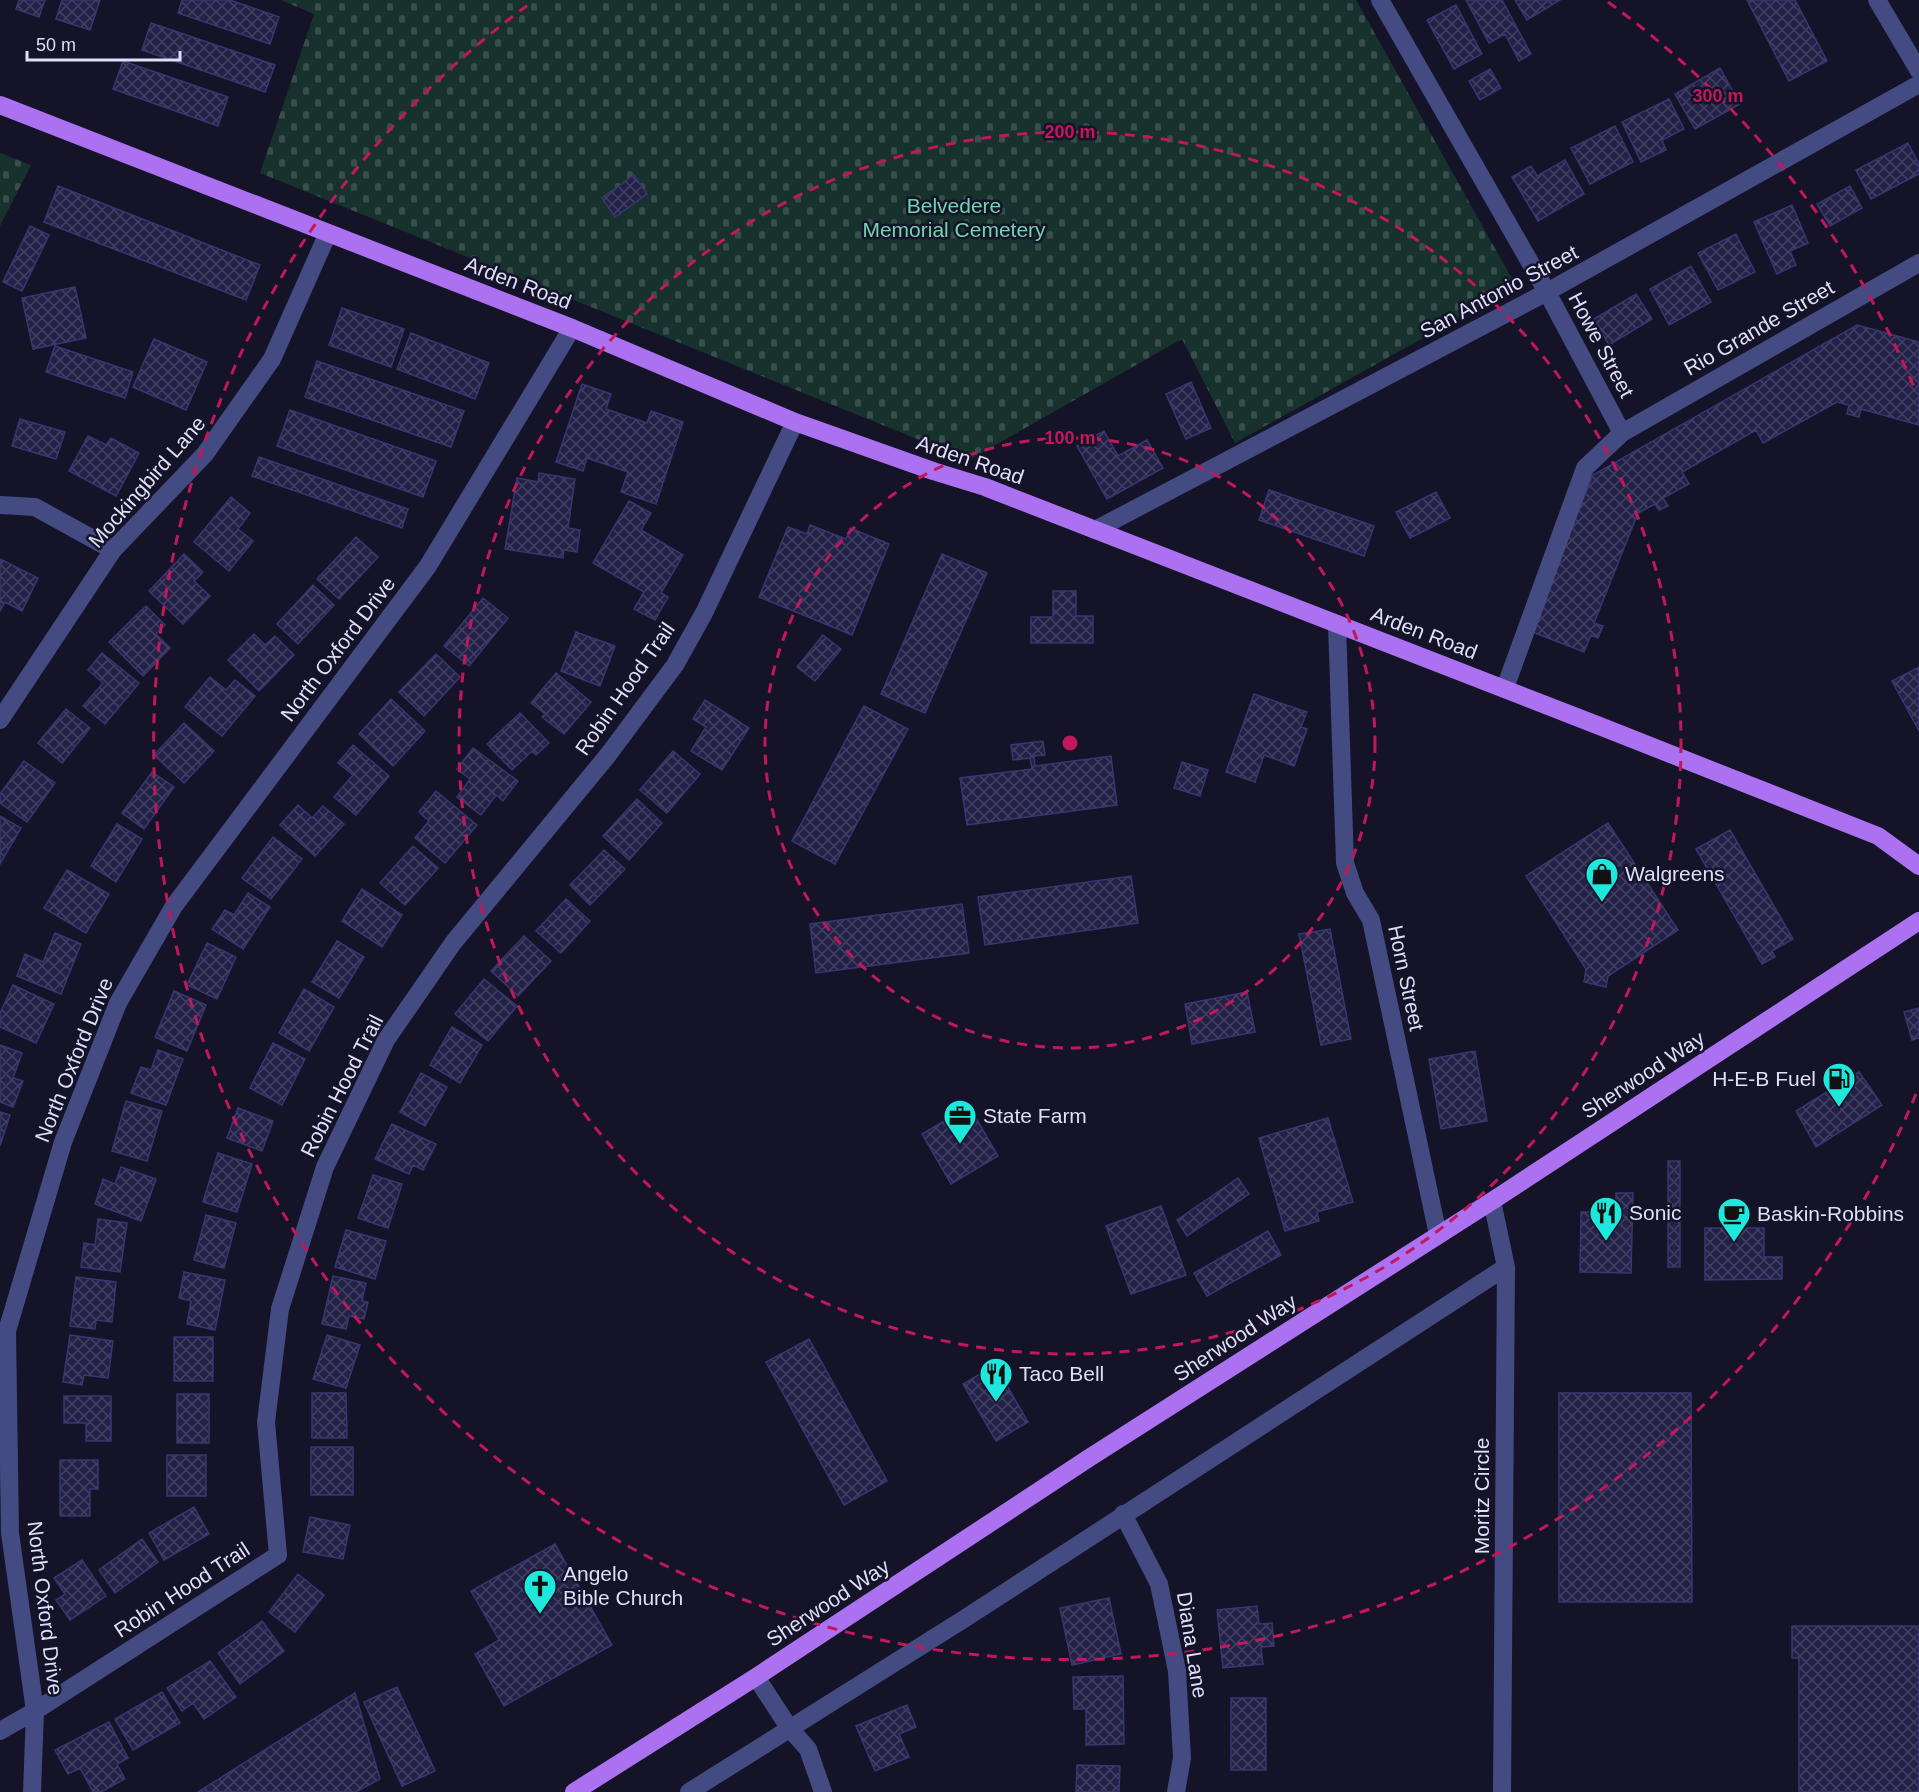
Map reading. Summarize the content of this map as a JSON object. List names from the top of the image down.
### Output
{
  "streets": {
    "main road": ["Arden Road", "Sherwood Way"],
    "street": [
      "San Antonio Street",
      "Rio Grande Street",
      "Howe Street",
      "Mockingbird Lane",
      "North Oxford Drive",
      "Robin Hood Trail",
      "Horn Street",
      "Moritz Circle",
      "Diana Lane"
    ]
  },
  "crossings": [
    ["Arden Road", "San Antonio Street"],
    ["Arden Road", "Mockingbird Lane"],
    ["Arden Road", "North Oxford Drive"],
    ["Arden Road", "Robin Hood Trail"],
    ["Arden Road", "Horn Street"],
    ["San Antonio Street", "Howe Street"],
    ["Rio Grande Street", "Howe Street"],
    ["North Oxford Drive", "Robin Hood Trail"],
    ["Horn Street", "Sherwood Way"],
    ["Sherwood Way", "Moritz Circle"]
  ],
  "parks": ["Belvedere Memorial Cemetery"],
  "places": {
    "shop": ["Walgreens"],
    "fuel station": ["H-E-B Fuel"],
    "office": ["State Farm"],
    "restaurant": ["Sonic", "Taco Bell"],
    "cafe": ["Baskin-Robbins"],
    "church": ["Angelo Bible Church"]
  },
  "scale_bar": "50 m",
  "rings": ["300 m", "200 m", "100 m"]
}
